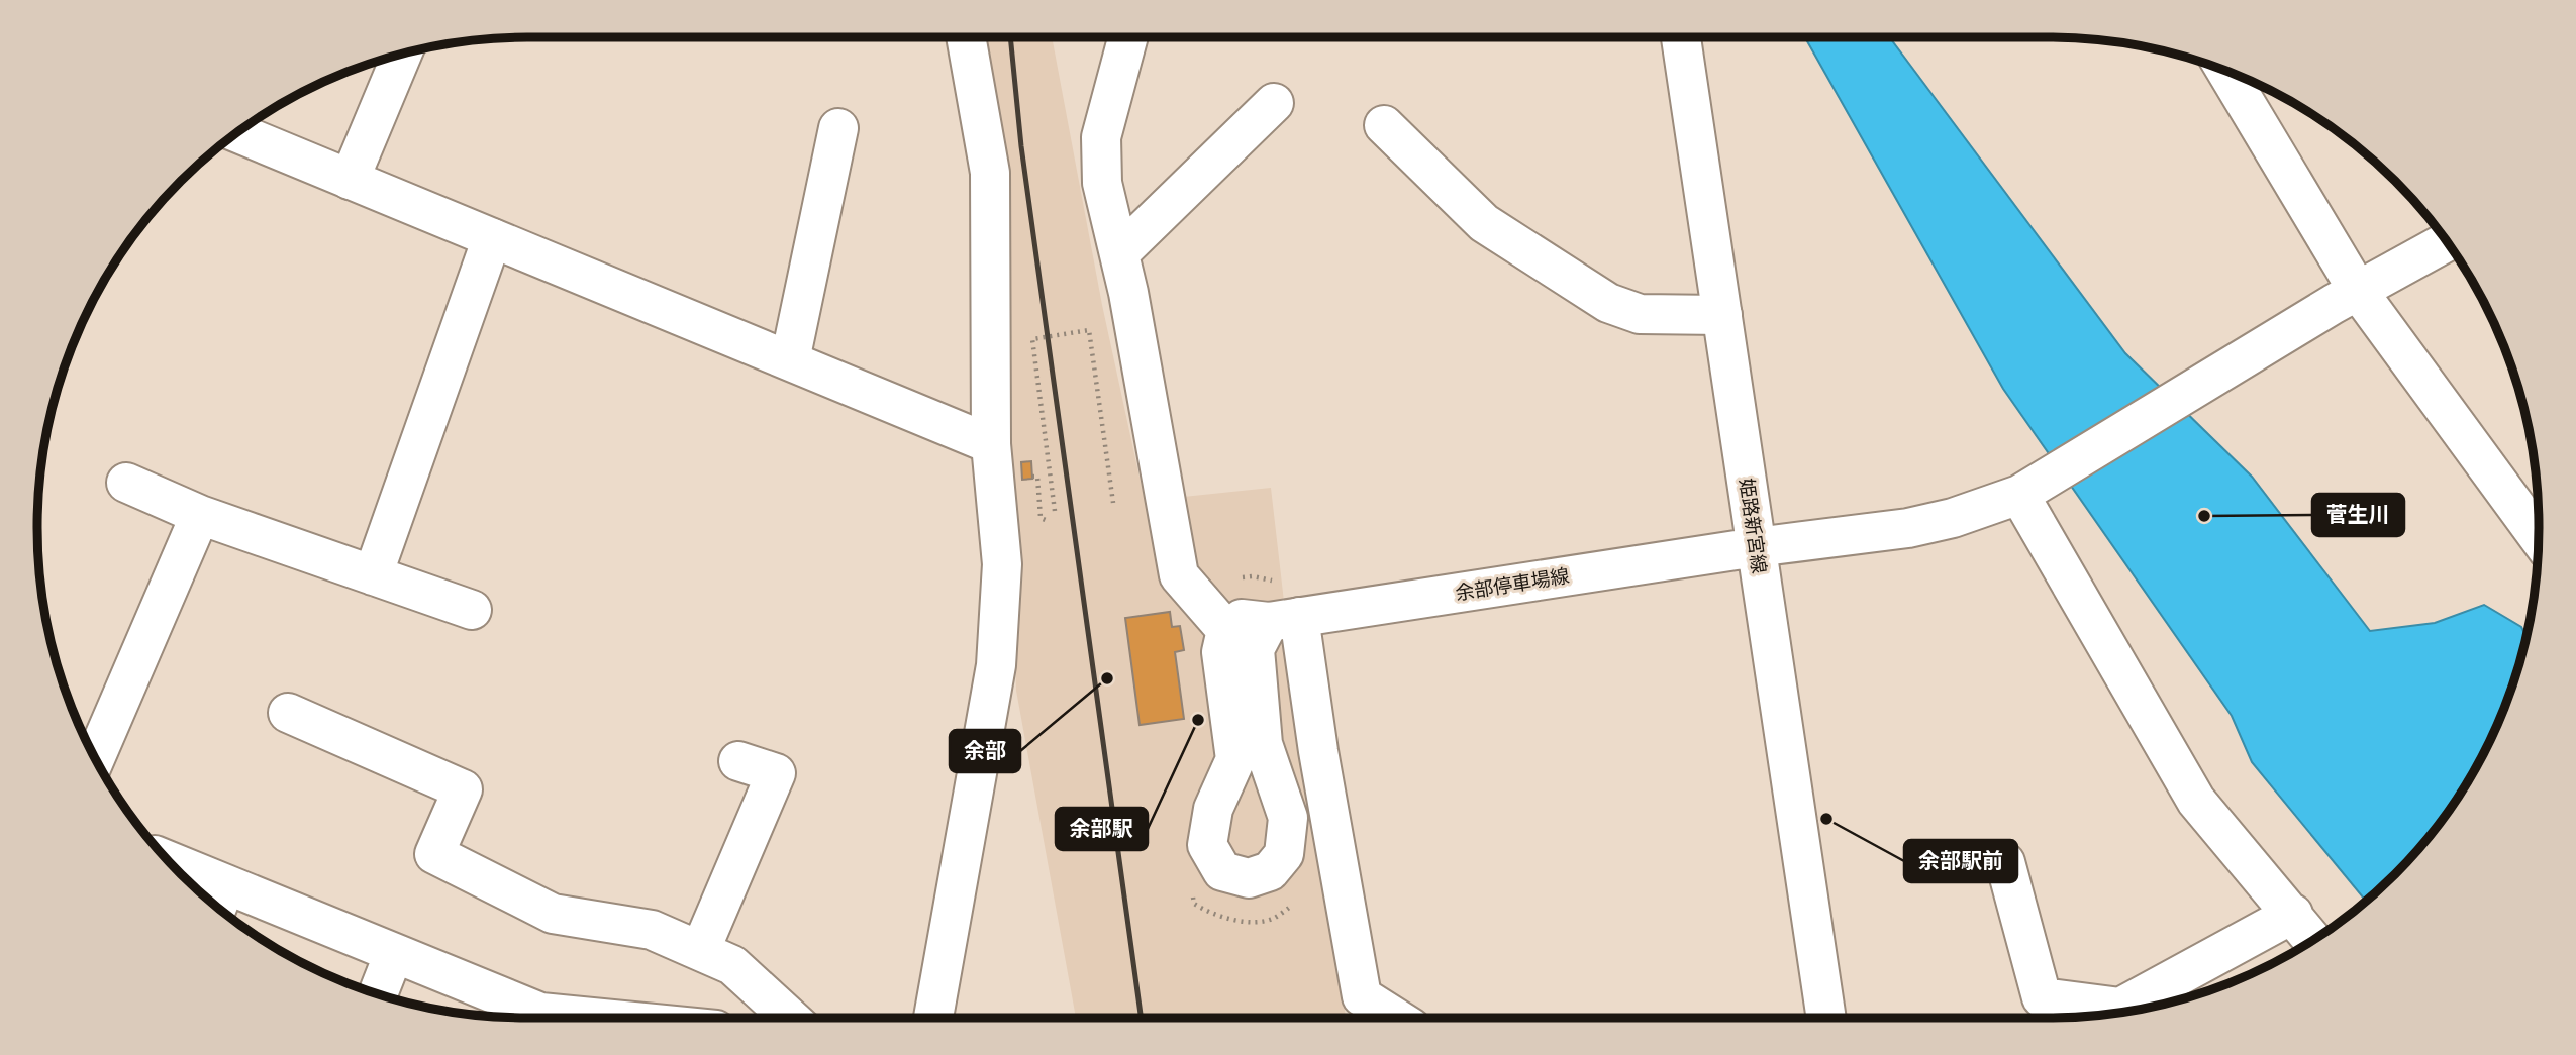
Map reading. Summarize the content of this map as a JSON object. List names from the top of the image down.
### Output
{
  "streets": {
    "street": ["姫路新宮線", "余部停車場線"]
  },
  "crossings": [
    ["姫路新宮線", "余部停車場線"]
  ],
  "places": [
    "菅生川",
    "余部",
    "余部駅",
    "余部駅前"
  ]
}
